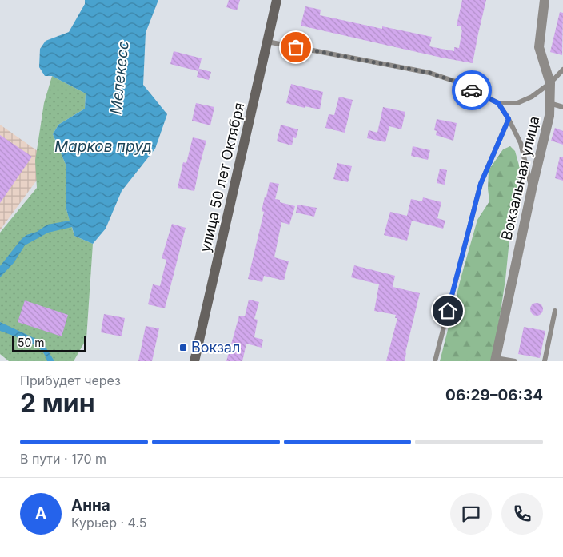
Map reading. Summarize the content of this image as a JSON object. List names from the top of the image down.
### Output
{
  "streets": {
    "main road": ["улица 50 лет Октября"],
    "street": ["Вокзальная улица"]
  },
  "water": ["Мелекесс", "Марков пруд"],
  "places": {
    "transit": ["Вокзал"]
  },
  "scale_bar": "50 m",
  "page": {
    "scale": "50 m",
    "heading": ["2 мин", "Прибудет через", "06:29–06:34"],
    "panel": ["Анна", "Курьер · 4.5"],
    "bar": "В пути · 170 m",
    "round": "А"
  }
}
